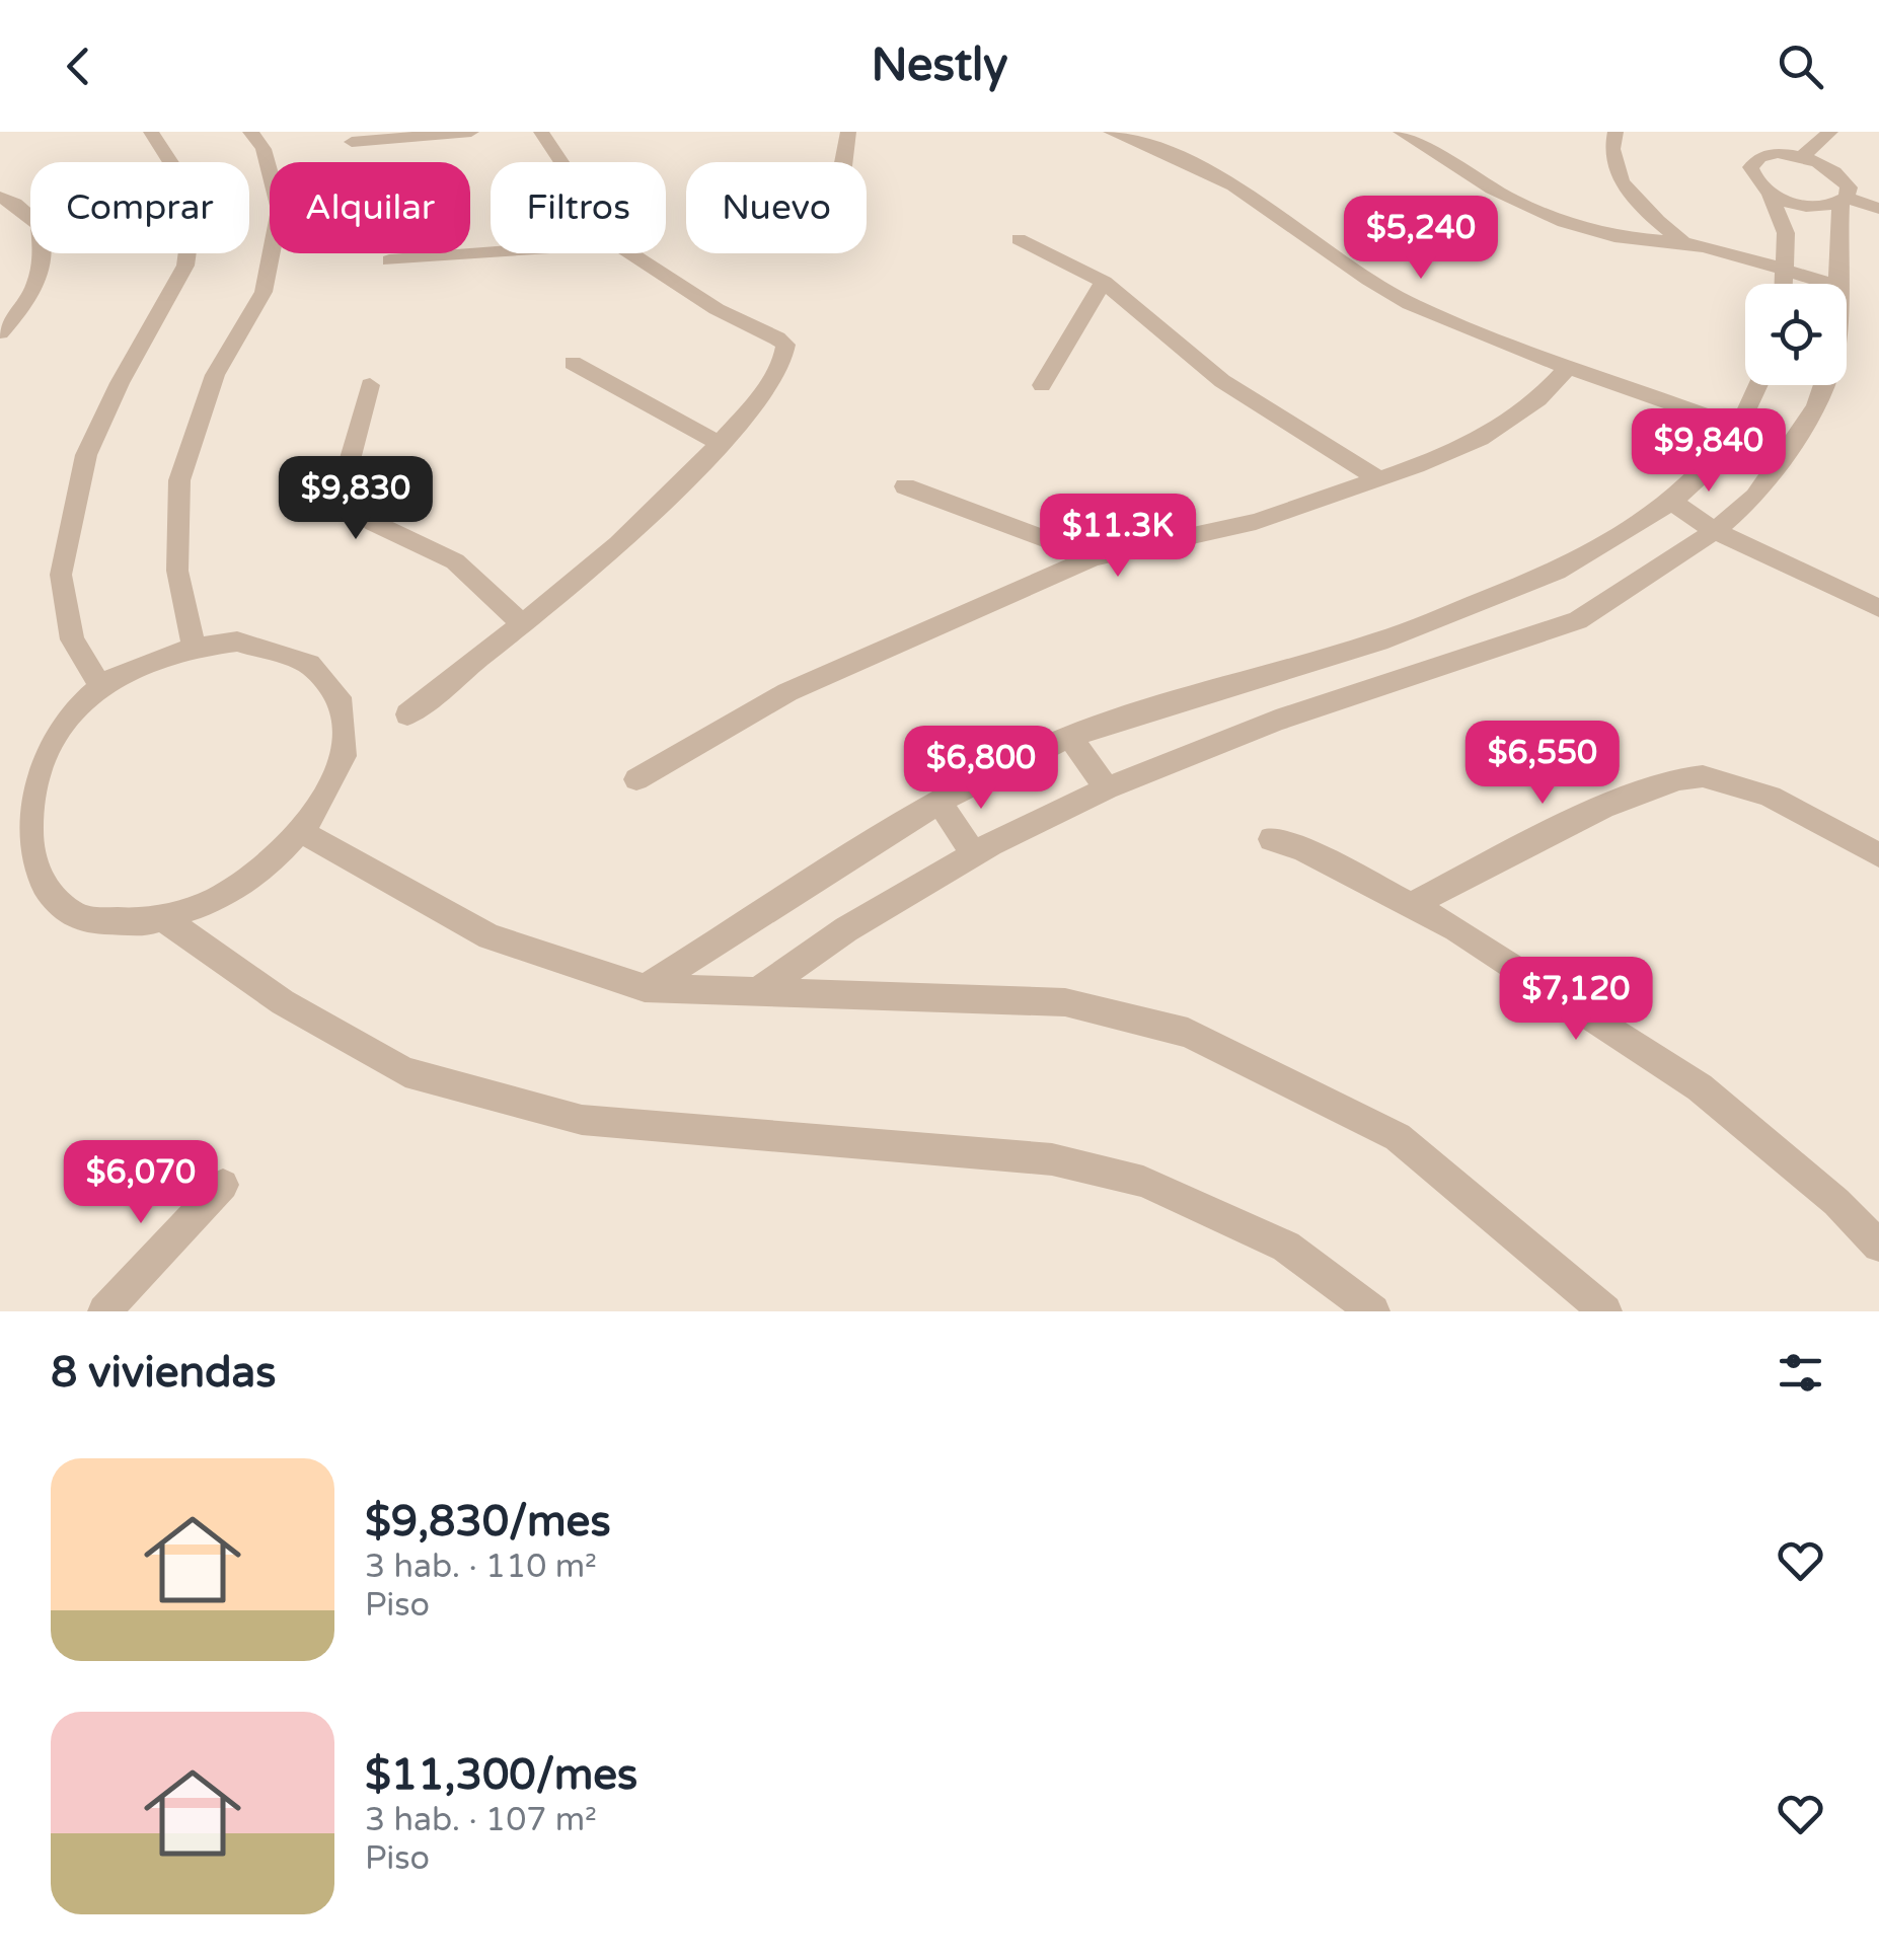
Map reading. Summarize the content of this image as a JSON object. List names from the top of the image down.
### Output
{
  "page": {
    "header": "Nestly",
    "chip": [
      "Comprar",
      "Alquilar",
      "Filtros",
      "Nuevo"
    ],
    "price": [
      "$5,240",
      "$9,840",
      "$9,830",
      "$11.3K",
      "$6,550",
      "$6,800",
      "$7,120",
      "$6,070"
    ],
    "heading": "8 viviendas",
    "list": [
      {
        "name": "$9,830/mes",
        "note": "3 hab. · 110 m² · Piso"
      },
      {
        "name": "$11,300/mes",
        "note": "3 hab. · 107 m² · Piso"
      }
    ]
  }
}
